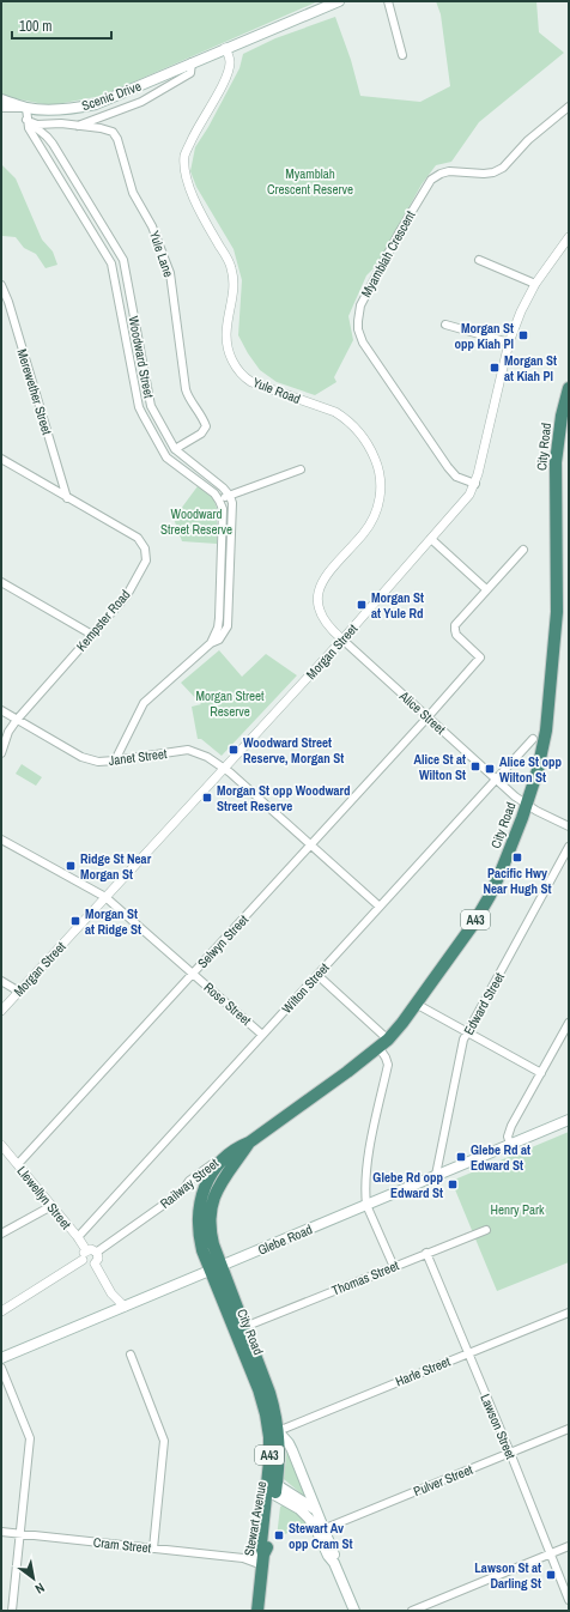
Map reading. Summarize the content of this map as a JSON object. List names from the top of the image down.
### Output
{
  "streets": {
    "highway": ["City Road", "A43", "Stewart Avenue"],
    "main road": ["Scenic Drive", "Glebe Road"],
    "street": [
      "Yule Lane",
      "Myamblah Crescent",
      "Woodward Street",
      "Yule Road",
      "Merewether Street",
      "Kempster Road",
      "Morgan Street",
      "Alice Street",
      "Janet Street",
      "Selwyn Street",
      "Wilton Street",
      "Rose Street",
      "Edward Street",
      "Railway Street",
      "Llewellyn Street",
      "Thomas Street",
      "Harle Street",
      "Lawson Street",
      "Pulver Street",
      "Cram Street"
    ]
  },
  "crossings": [
    ["Scenic Drive", "Yule Lane"],
    ["Scenic Drive", "Woodward Street"],
    ["Scenic Drive", "Yule Road"],
    ["Yule Lane", "Woodward Street"],
    ["Myamblah Crescent", "Morgan Street"],
    ["Yule Road", "Morgan Street"],
    ["Yule Road", "Alice Street"],
    ["Merewether Street", "Kempster Road"],
    ["City Road", "Alice Street"],
    ["City Road", "A43"],
    ["City Road", "Railway Street"],
    ["City Road", "Glebe Road"],
    ["City Road", "Stewart Avenue"],
    ["Kempster Road", "Janet Street"],
    ["Morgan Street", "Alice Street"],
    ["Morgan Street", "Janet Street"],
    ["Morgan Street", "Rose Street"],
    ["Alice Street", "Selwyn Street"],
    ["Alice Street", "Wilton Street"],
    ["Janet Street", "Selwyn Street"],
    ["Janet Street", "Wilton Street"],
    ["A43", "Glebe Road"],
    ["A43", "Thomas Street"],
    ["A43", "Harle Street"],
    ["A43", "Stewart Avenue"],
    ["Selwyn Street", "Rose Street"],
    ["Selwyn Street", "Llewellyn Street"],
    ["Wilton Street", "Rose Street"],
    ["Wilton Street", "Llewellyn Street"],
    ["Edward Street", "Glebe Road"],
    ["Railway Street", "Llewellyn Street"],
    ["Thomas Street", "Lawson Street"],
    ["Harle Street", "Lawson Street"],
    ["Harle Street", "Stewart Avenue"],
    ["Lawson Street", "Pulver Street"],
    ["Stewart Avenue", "Cram Street"]
  ],
  "parks": [
    "Myamblah Crescent Reserve",
    "Woodward Street Reserve",
    "Morgan Street Reserve",
    "Henry Park"
  ],
  "places": {
    "transit": [
      "Morgan St opp Kiah Pl",
      "Morgan St at Kiah Pl",
      "Morgan St at Yule Rd",
      "Woodward Street Reserve, Morgan St",
      "Alice St at Wilton St",
      "Alice St opp Wilton St",
      "Morgan St opp Woodward Street Reserve",
      "Pacific Hwy Near Hugh St",
      "Ridge St Near Morgan St",
      "Morgan St at Ridge St",
      "Glebe Rd at Edward St",
      "Glebe Rd opp Edward St",
      "Stewart Av opp Cram St",
      "Lawson St at Darling St"
    ]
  },
  "scale_bar": "100 m",
  "north": "bottom right"
}
